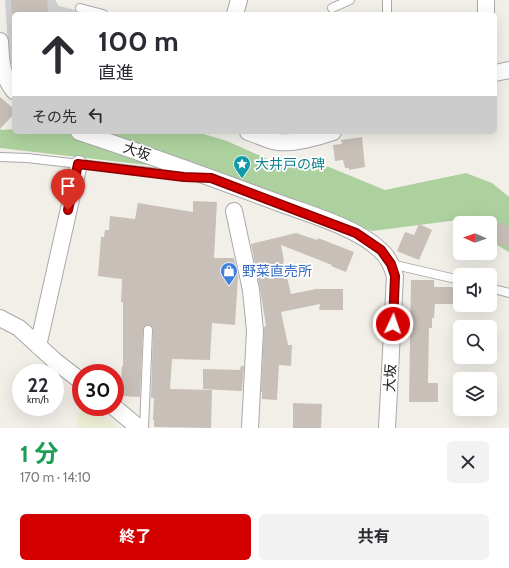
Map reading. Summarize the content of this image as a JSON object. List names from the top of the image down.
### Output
{
  "streets": {
    "street": ["大坂"]
  },
  "places": {
    "place": ["大井戸の碑"],
    "shop": ["野菜直売所"]
  },
  "north": "left",
  "page": {
    "turn": ["100 m", "直進"],
    "then": "その先",
    "speed": "22 km/h",
    "limit": "30",
    "heading": ["1 分", "170 m · 14:10"],
    "buttons": ["終了", "共有"]
  }
}
